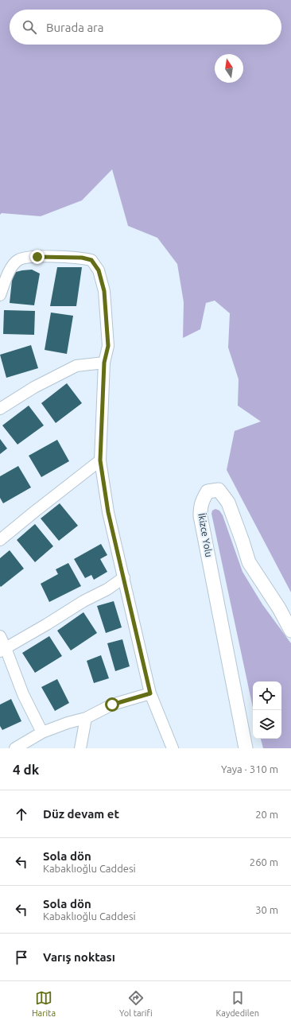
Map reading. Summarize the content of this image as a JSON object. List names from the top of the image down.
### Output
{
  "streets": {
    "street": ["İkizce Yolu"]
  },
  "north": "top",
  "page": {
    "search": "Burada ara",
    "heading": ["4 dk", "Yaya · 310 m"],
    "list": [
      ["Düz devam et", "20 m"],
      ["Sola dön", "Kabaklıoğlu Caddesi", "260 m"],
      ["Sola dön", "Kabaklıoğlu Caddesi", "30 m"],
      "Varış noktası"
    ],
    "nav": ["Harita", "Yol tarifi", "Kaydedilen"]
  }
}
